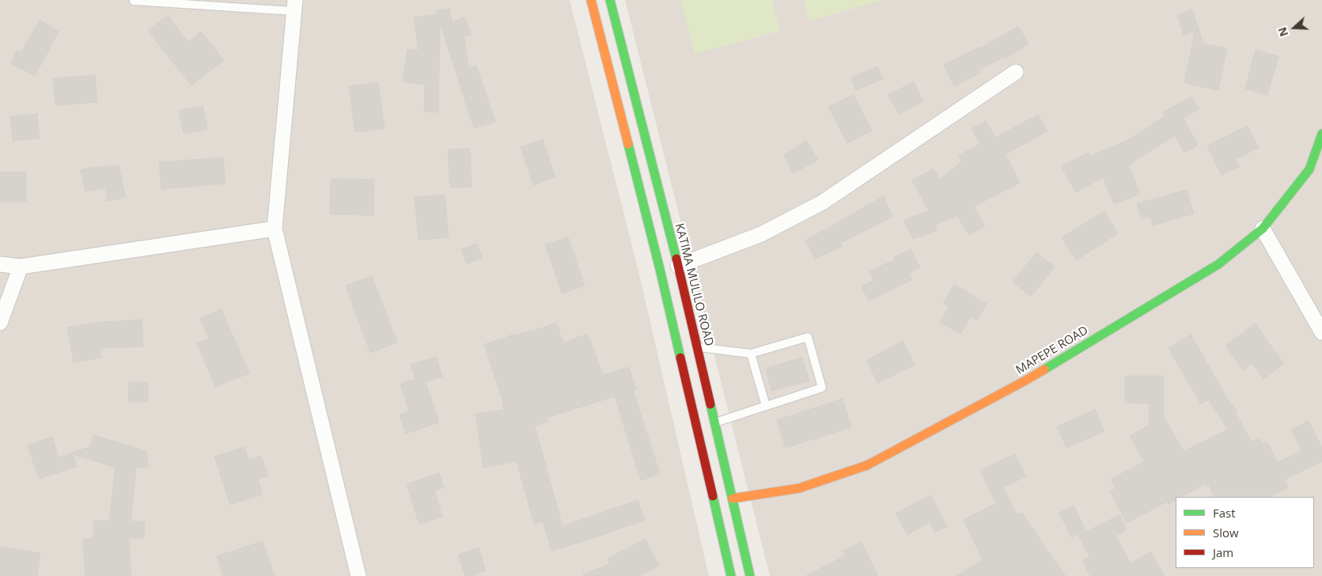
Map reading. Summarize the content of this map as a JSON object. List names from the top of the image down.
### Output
{
  "streets": {
    "main road": ["KATIMA MULILO ROAD", "MAPEPE ROAD"]
  },
  "crossings": [
    ["KATIMA MULILO ROAD", "MAPEPE ROAD"]
  ],
  "legend": ["Fast", "Slow", "Jam"],
  "north": "left"
}
